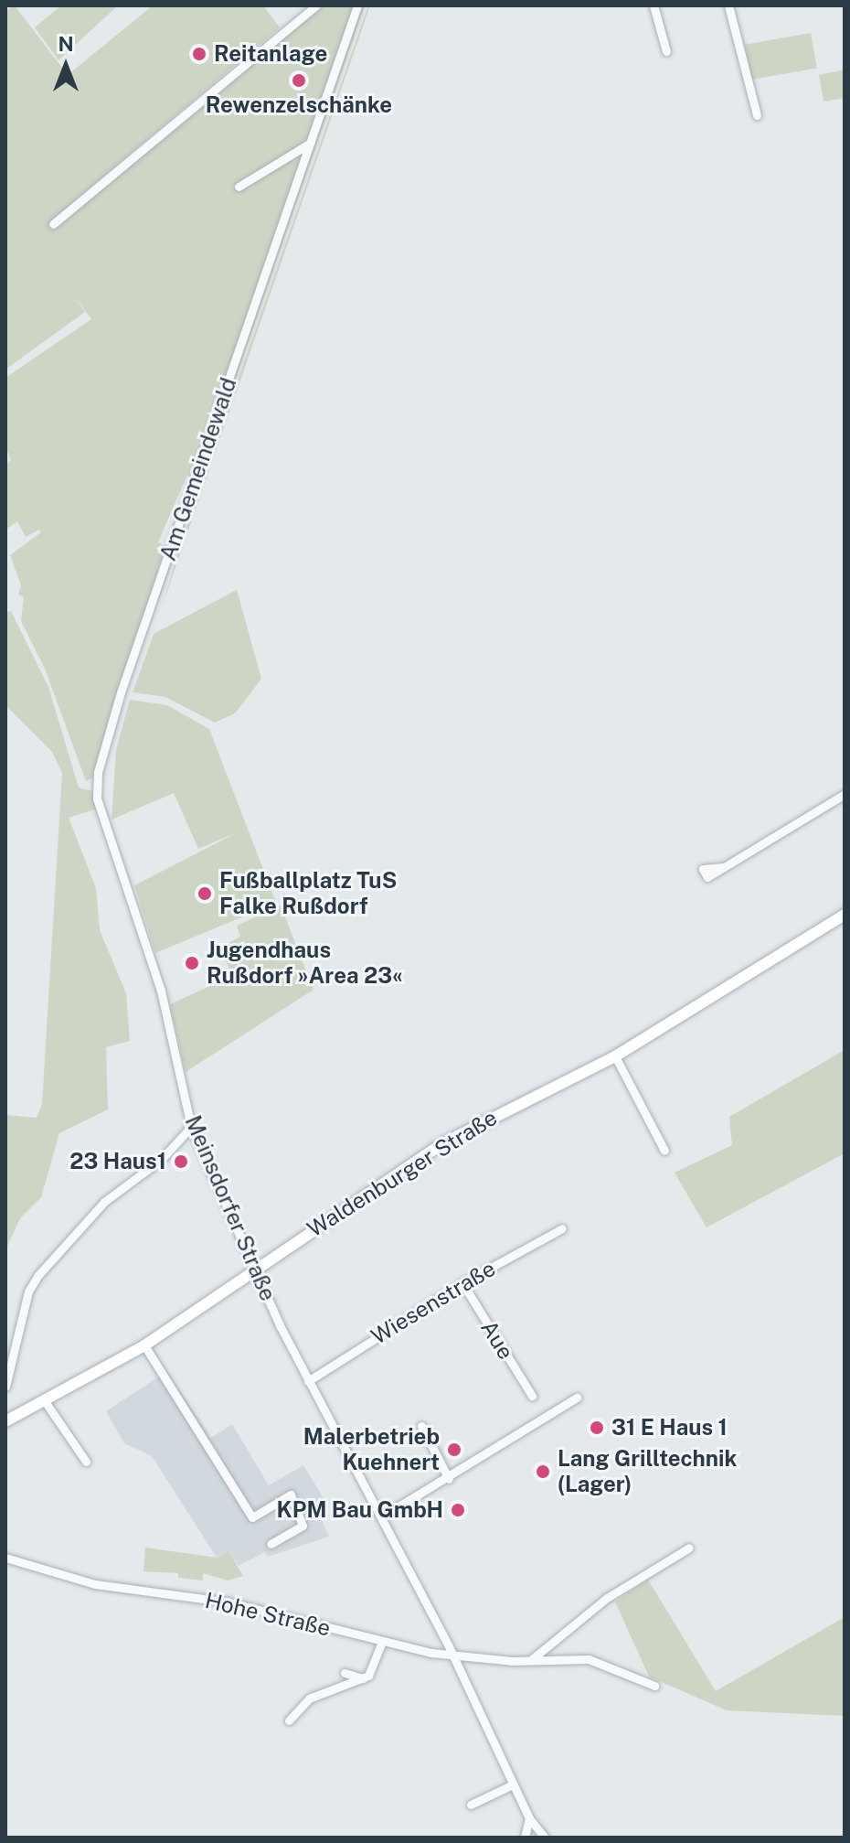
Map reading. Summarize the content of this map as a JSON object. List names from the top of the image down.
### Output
{
  "streets": {
    "main road": ["Waldenburger Straße"],
    "street": [
      "Am Gemeindewald",
      "Meinsdorfer Straße",
      "Wiesenstraße",
      "Aue",
      "Hohe Straße"
    ]
  },
  "crossings": [
    ["Am Gemeindewald", "Meinsdorfer Straße"],
    ["Waldenburger Straße", "Meinsdorfer Straße"],
    ["Meinsdorfer Straße", "Wiesenstraße"],
    ["Meinsdorfer Straße", "Hohe Straße"],
    ["Wiesenstraße", "Aue"]
  ],
  "places": [
    "Reitanlage",
    "Rewenzelschänke",
    "Fußballplatz TuS Falke Rußdorf",
    "Jugendhaus Rußdorf »Area 23«",
    "23 Haus1",
    "31 E Haus 1",
    "Malerbetrieb Kuehnert",
    "Lang Grilltechnik (Lager)",
    "KPM Bau GmbH"
  ],
  "north": "top"
}
